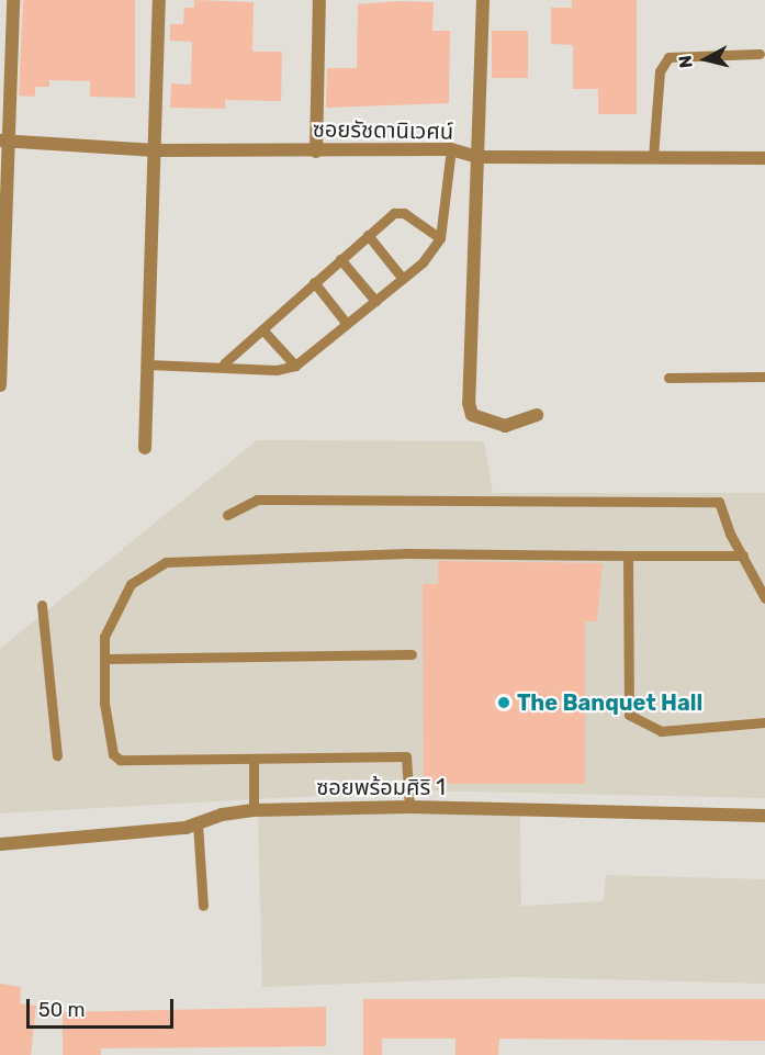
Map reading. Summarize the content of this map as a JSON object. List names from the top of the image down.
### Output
{
  "streets": {
    "street": ["ซอยรัชดานิเวศน์", "ซอยพร้อมศิริ 1"]
  },
  "places": ["The Banquet Hall"],
  "scale_bar": "50 m",
  "north": "left"
}
